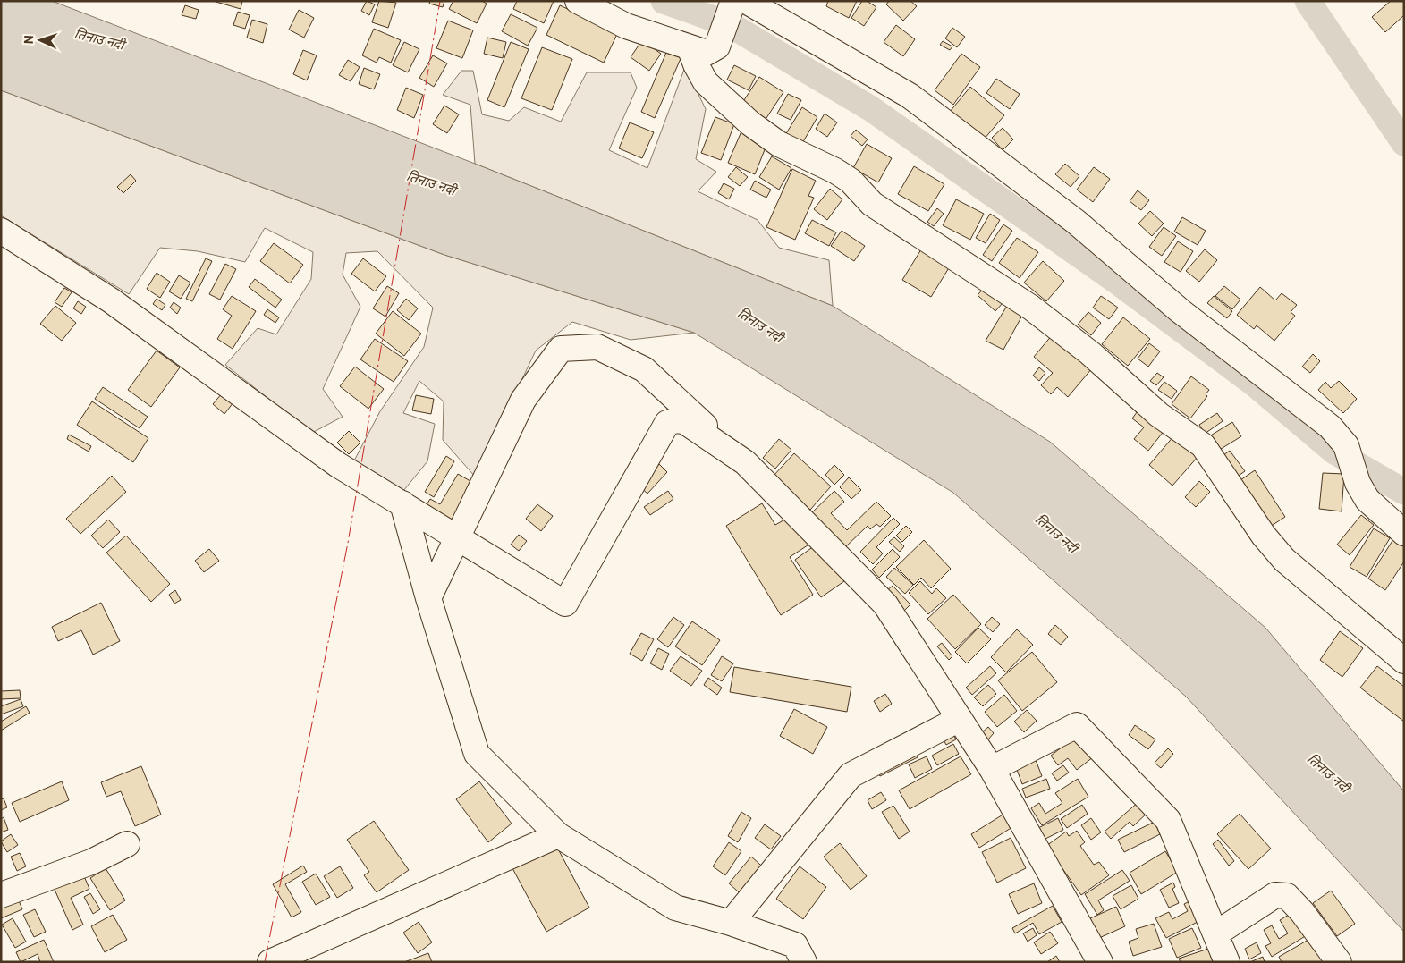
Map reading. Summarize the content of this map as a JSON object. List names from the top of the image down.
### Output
{
  "water": ["तिनाउ नदी"],
  "north": "left"
}
